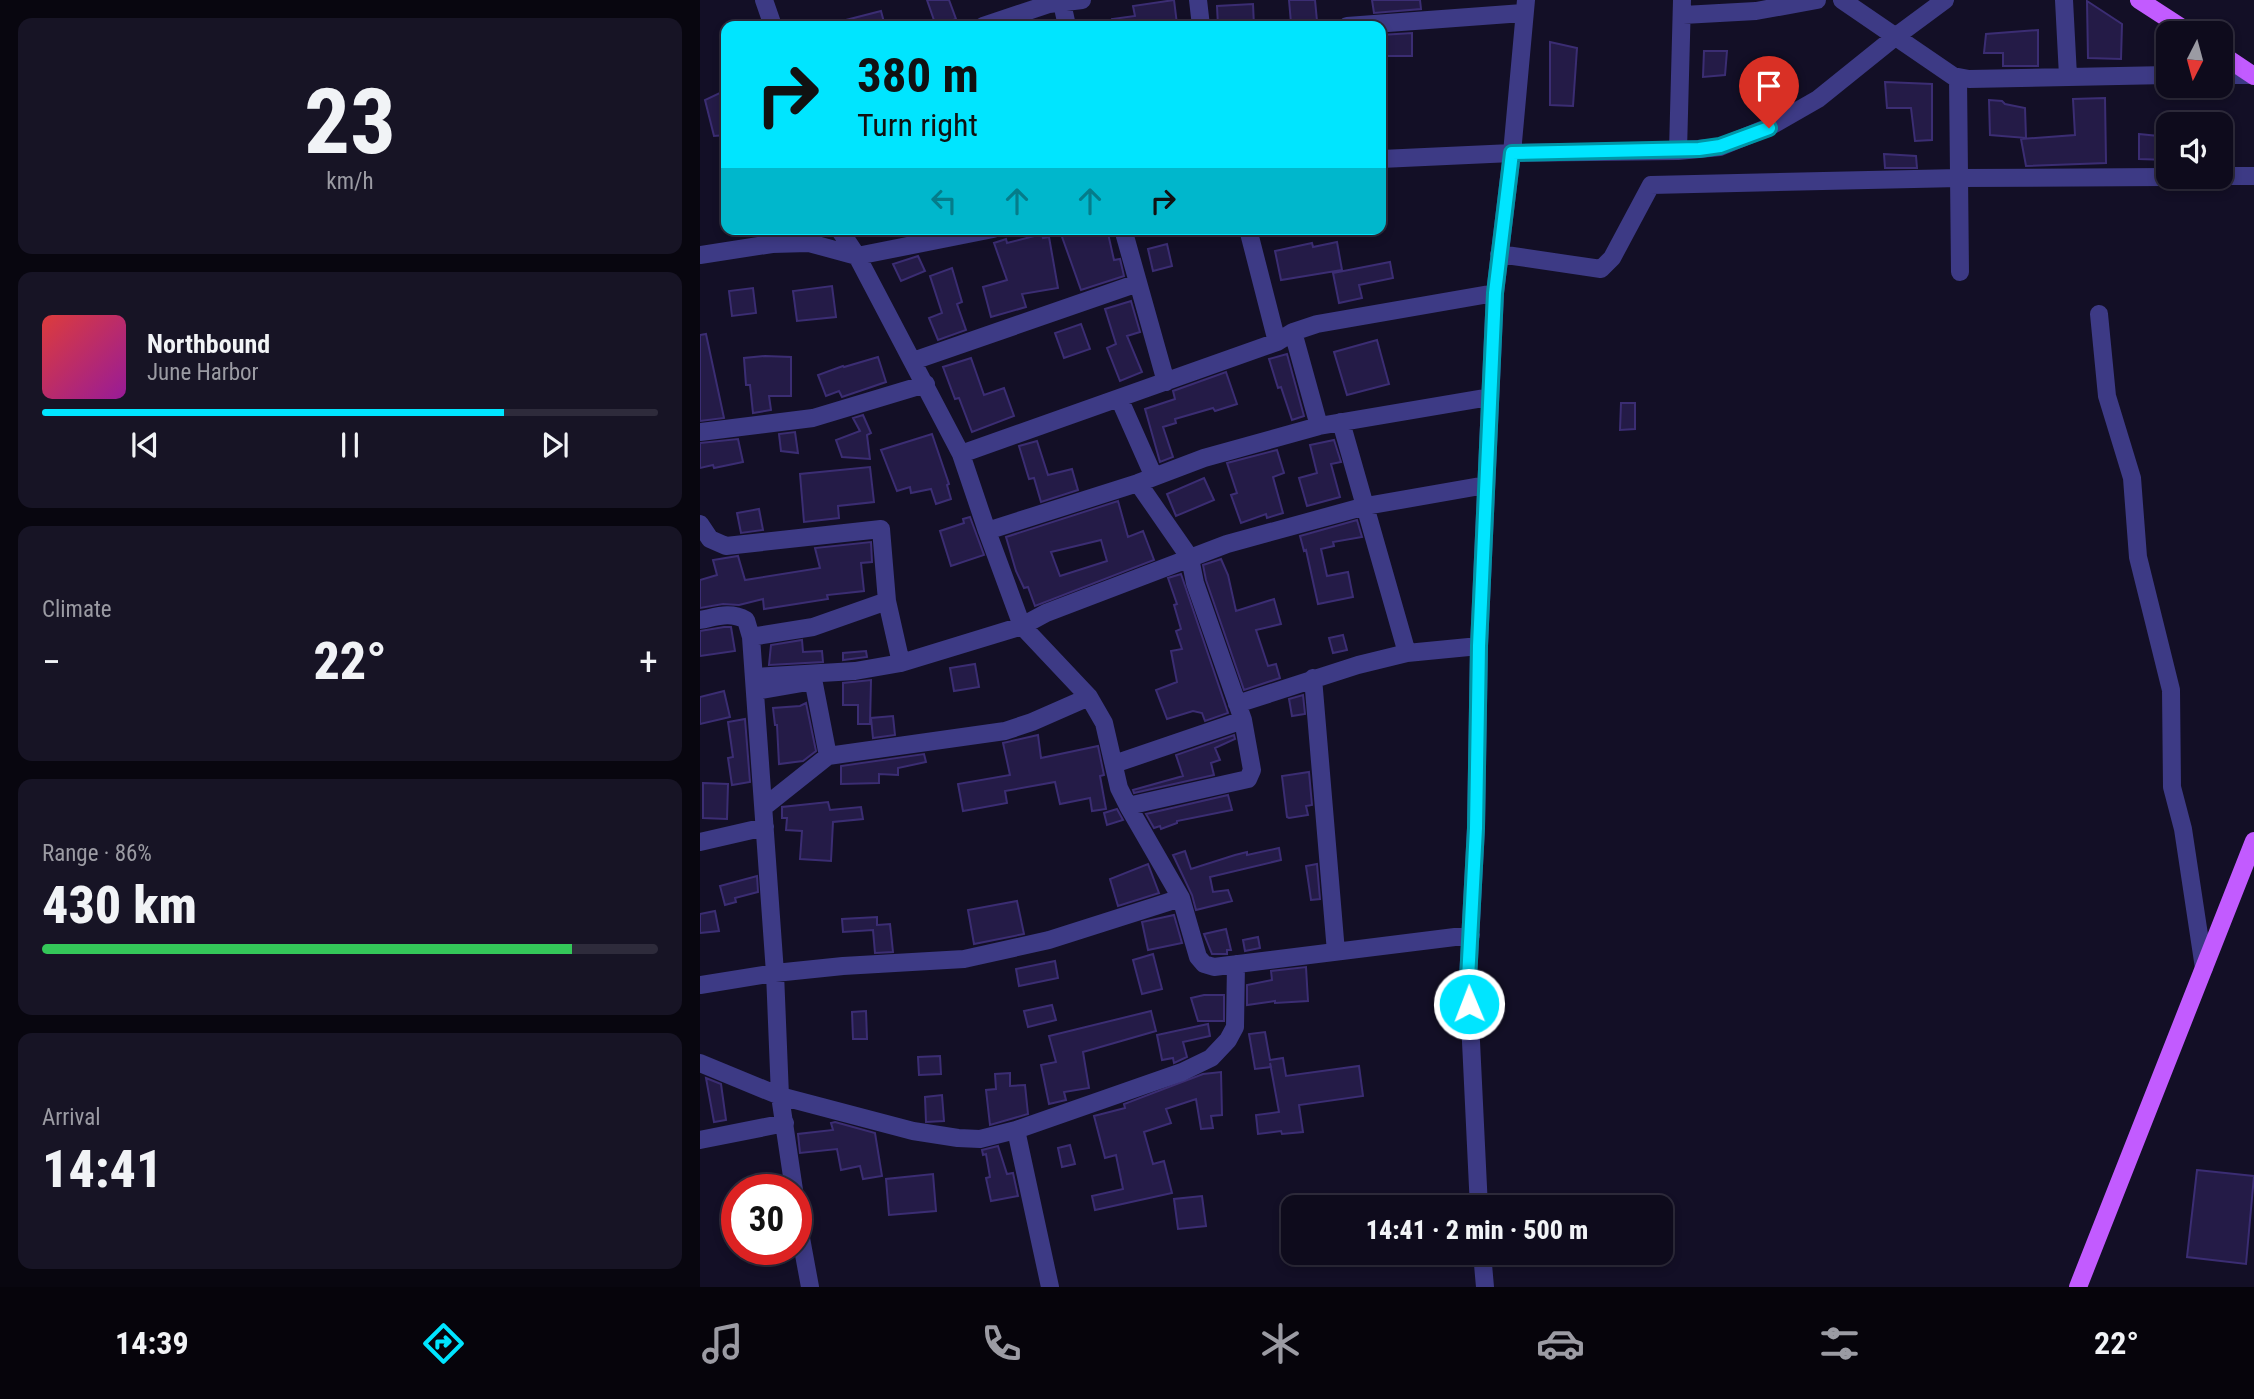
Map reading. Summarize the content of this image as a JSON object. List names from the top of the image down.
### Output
{
  "north": "bottom",
  "page": {
    "tile": [
      ["23", "km/h"],
      "Climate",
      ["Range · 86%", "430 km"],
      ["Arrival", "14:41"]
    ],
    "turn": ["380 m", "Turn right"],
    "song": ["Northbound", "June Harbor"],
    "heat": ["−", "22°", "+"],
    "limit": "30",
    "trip": "14:41 · 2 min · 500 m",
    "tabs": ["14:39", "22°"]
  }
}
